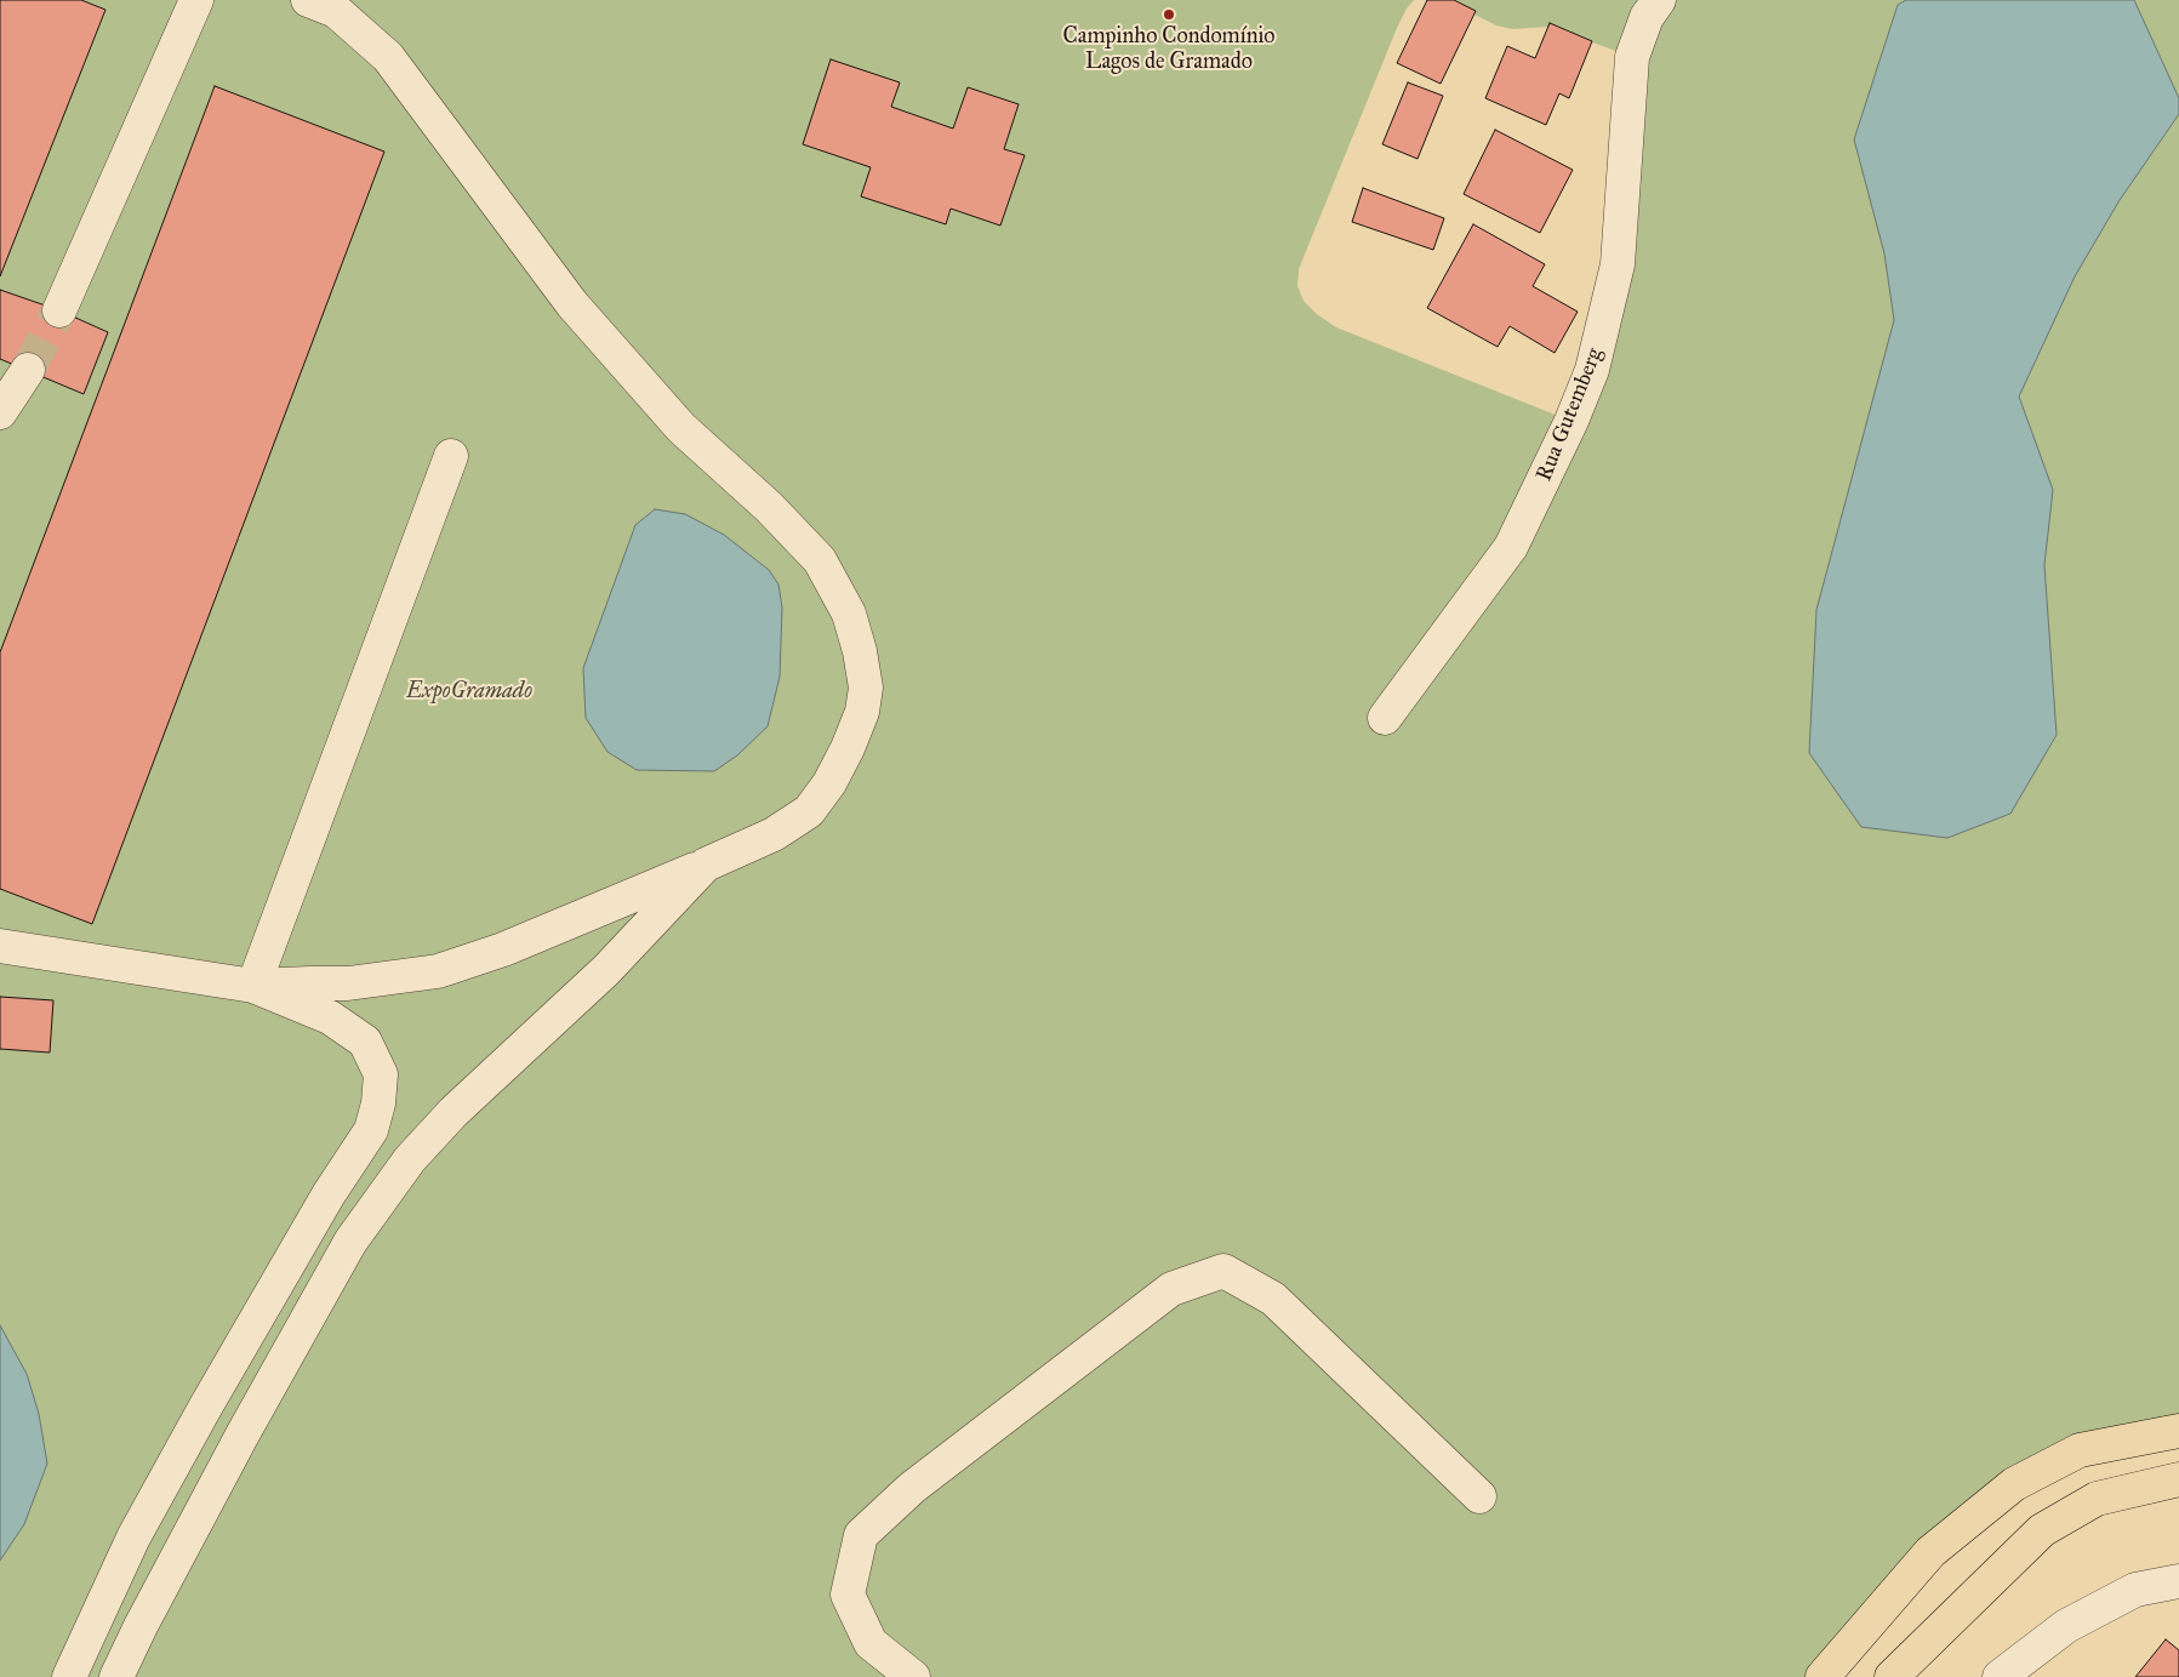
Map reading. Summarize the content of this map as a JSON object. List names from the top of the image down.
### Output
{
  "streets": {
    "street": ["Rua Gutemberg"]
  },
  "parks": ["ExpoGramado"],
  "places": ["Campinho Condomínio Lagos de Gramado"]
}
